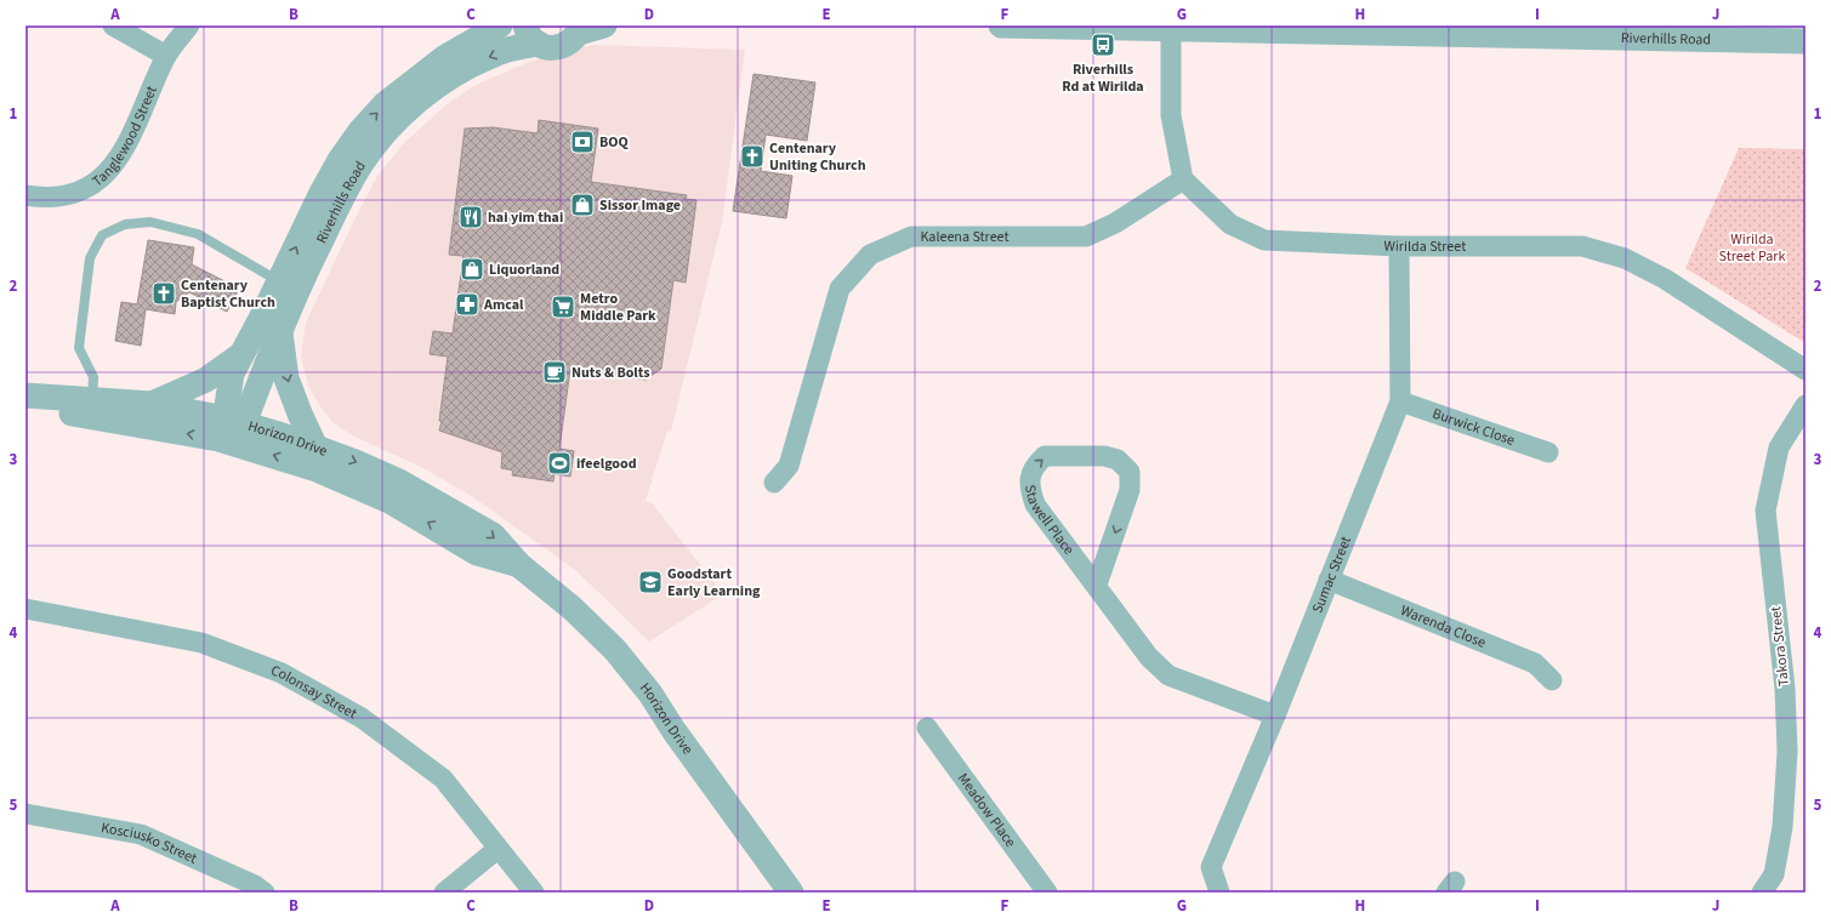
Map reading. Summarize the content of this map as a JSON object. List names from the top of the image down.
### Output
{
  "streets": {
    "street": [
      "Riverhills Road",
      "Tanglewood Street",
      "Kaleena Street",
      "Wirilda Street",
      "Burwick Close",
      "Horizon Drive",
      "Stawell Place",
      "Sumac Street",
      "Warenda Close",
      "Takora Street",
      "Colonsay Street",
      "Meadow Place",
      "Kosciusko Street"
    ]
  },
  "crossings": [
    ["Riverhills Road", "Horizon Drive"],
    ["Kaleena Street", "Wirilda Street"],
    ["Wirilda Street", "Sumac Street"],
    ["Burwick Close", "Sumac Street"],
    ["Stawell Place", "Sumac Street"],
    ["Sumac Street", "Warenda Close"]
  ],
  "parks": ["Wirilda Street Park"],
  "places": {
    "bus stop": ["Riverhills Rd at Wirilda"],
    "bank": ["BOQ"],
    "church": ["Centenary Uniting Church", "Centenary Baptist Church"],
    "shop": ["Sissor Image", "Liquorland"],
    "restaurant": ["hai yim thai"],
    "pharmacy": ["Amcal"],
    "supermarket": ["Metro Middle Park"],
    "cafe": ["Nuts & Bolts"],
    "sports": ["ifeelgood"],
    "school or university": ["Goodstart Early Learning"]
  },
  "grid": {
    "columns": [
      "A",
      "B",
      "C",
      "D",
      "E",
      "F",
      "G",
      "H",
      "I",
      "J"
    ],
    "rows": [
      "1",
      "2",
      "3",
      "4",
      "5"
    ]
  }
}
